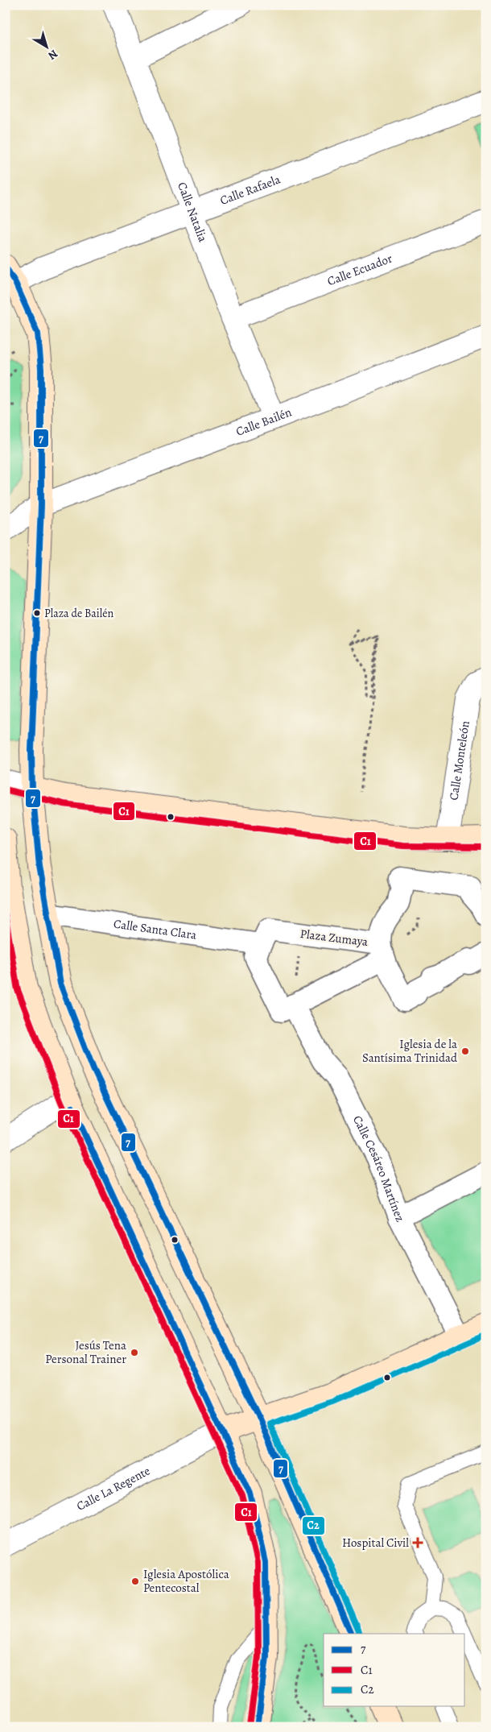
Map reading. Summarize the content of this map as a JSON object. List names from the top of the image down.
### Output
{
  "streets": {
    "street": [
      "Calle Rafaela",
      "Calle Natalia",
      "Calle Ecuador",
      "Calle Bailén",
      "Calle Monteleón",
      "Calle Santa Clara",
      "Plaza Zumaya",
      "Calle Cesáreo Martínez",
      "Calle La Regente"
    ]
  },
  "crossings": [
    ["Calle Rafaela", "Calle Natalia"],
    ["Calle Natalia", "Calle Ecuador"],
    ["Calle Natalia", "Calle Bailén"],
    ["Calle Santa Clara", "Plaza Zumaya"],
    ["Plaza Zumaya", "Calle Cesáreo Martínez"]
  ],
  "places": {
    "other": [
      "Plaza de Bailén",
      "Iglesia de la Santísima Trinidad",
      "Jesús Tena Personal Trainer",
      "Iglesia Apostólica Pentecostal"
    ],
    "health": ["Hospital Civil"]
  },
  "lines": ["transit line 7", "transit line C1", "transit line C2"],
  "legend": ["7", "C1", "C2"],
  "north": "bottom right"
}
